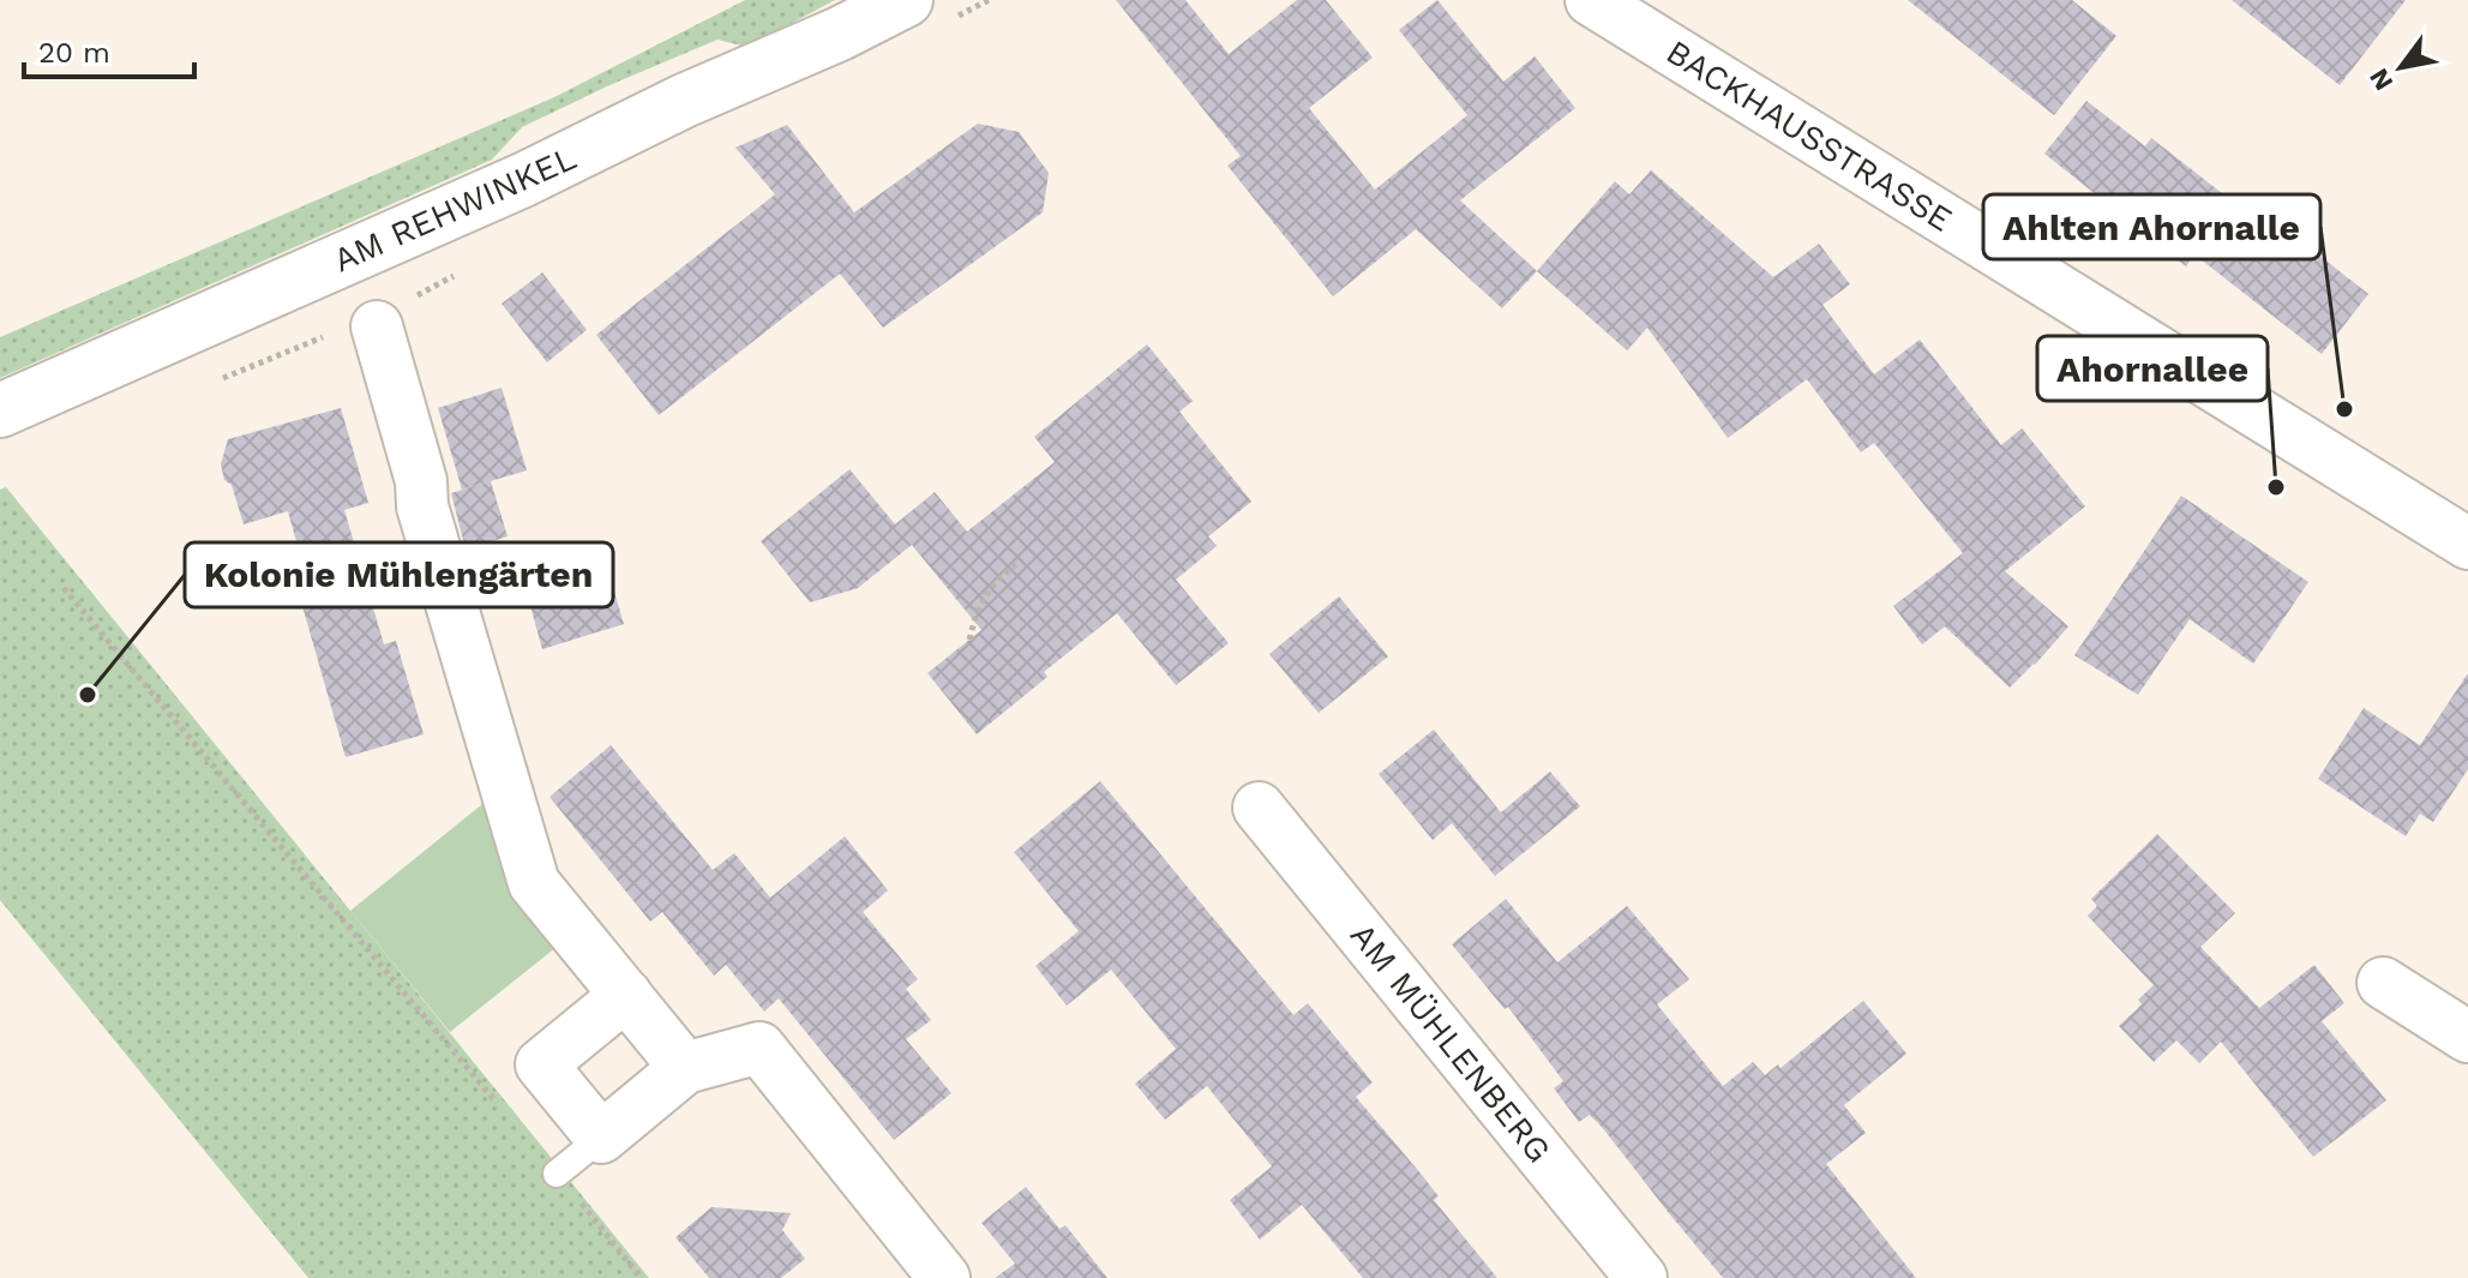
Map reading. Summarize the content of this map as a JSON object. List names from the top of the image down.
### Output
{
  "streets": {
    "street": ["BACKHAUSSTRASSE", "AM REHWINKEL", "AM MÜHLENBERG"]
  },
  "places": ["Ahlten Ahornalle", "Ahornallee", "Kolonie Mühlengärten"],
  "scale_bar": "20 m",
  "north": "bottom left"
}
